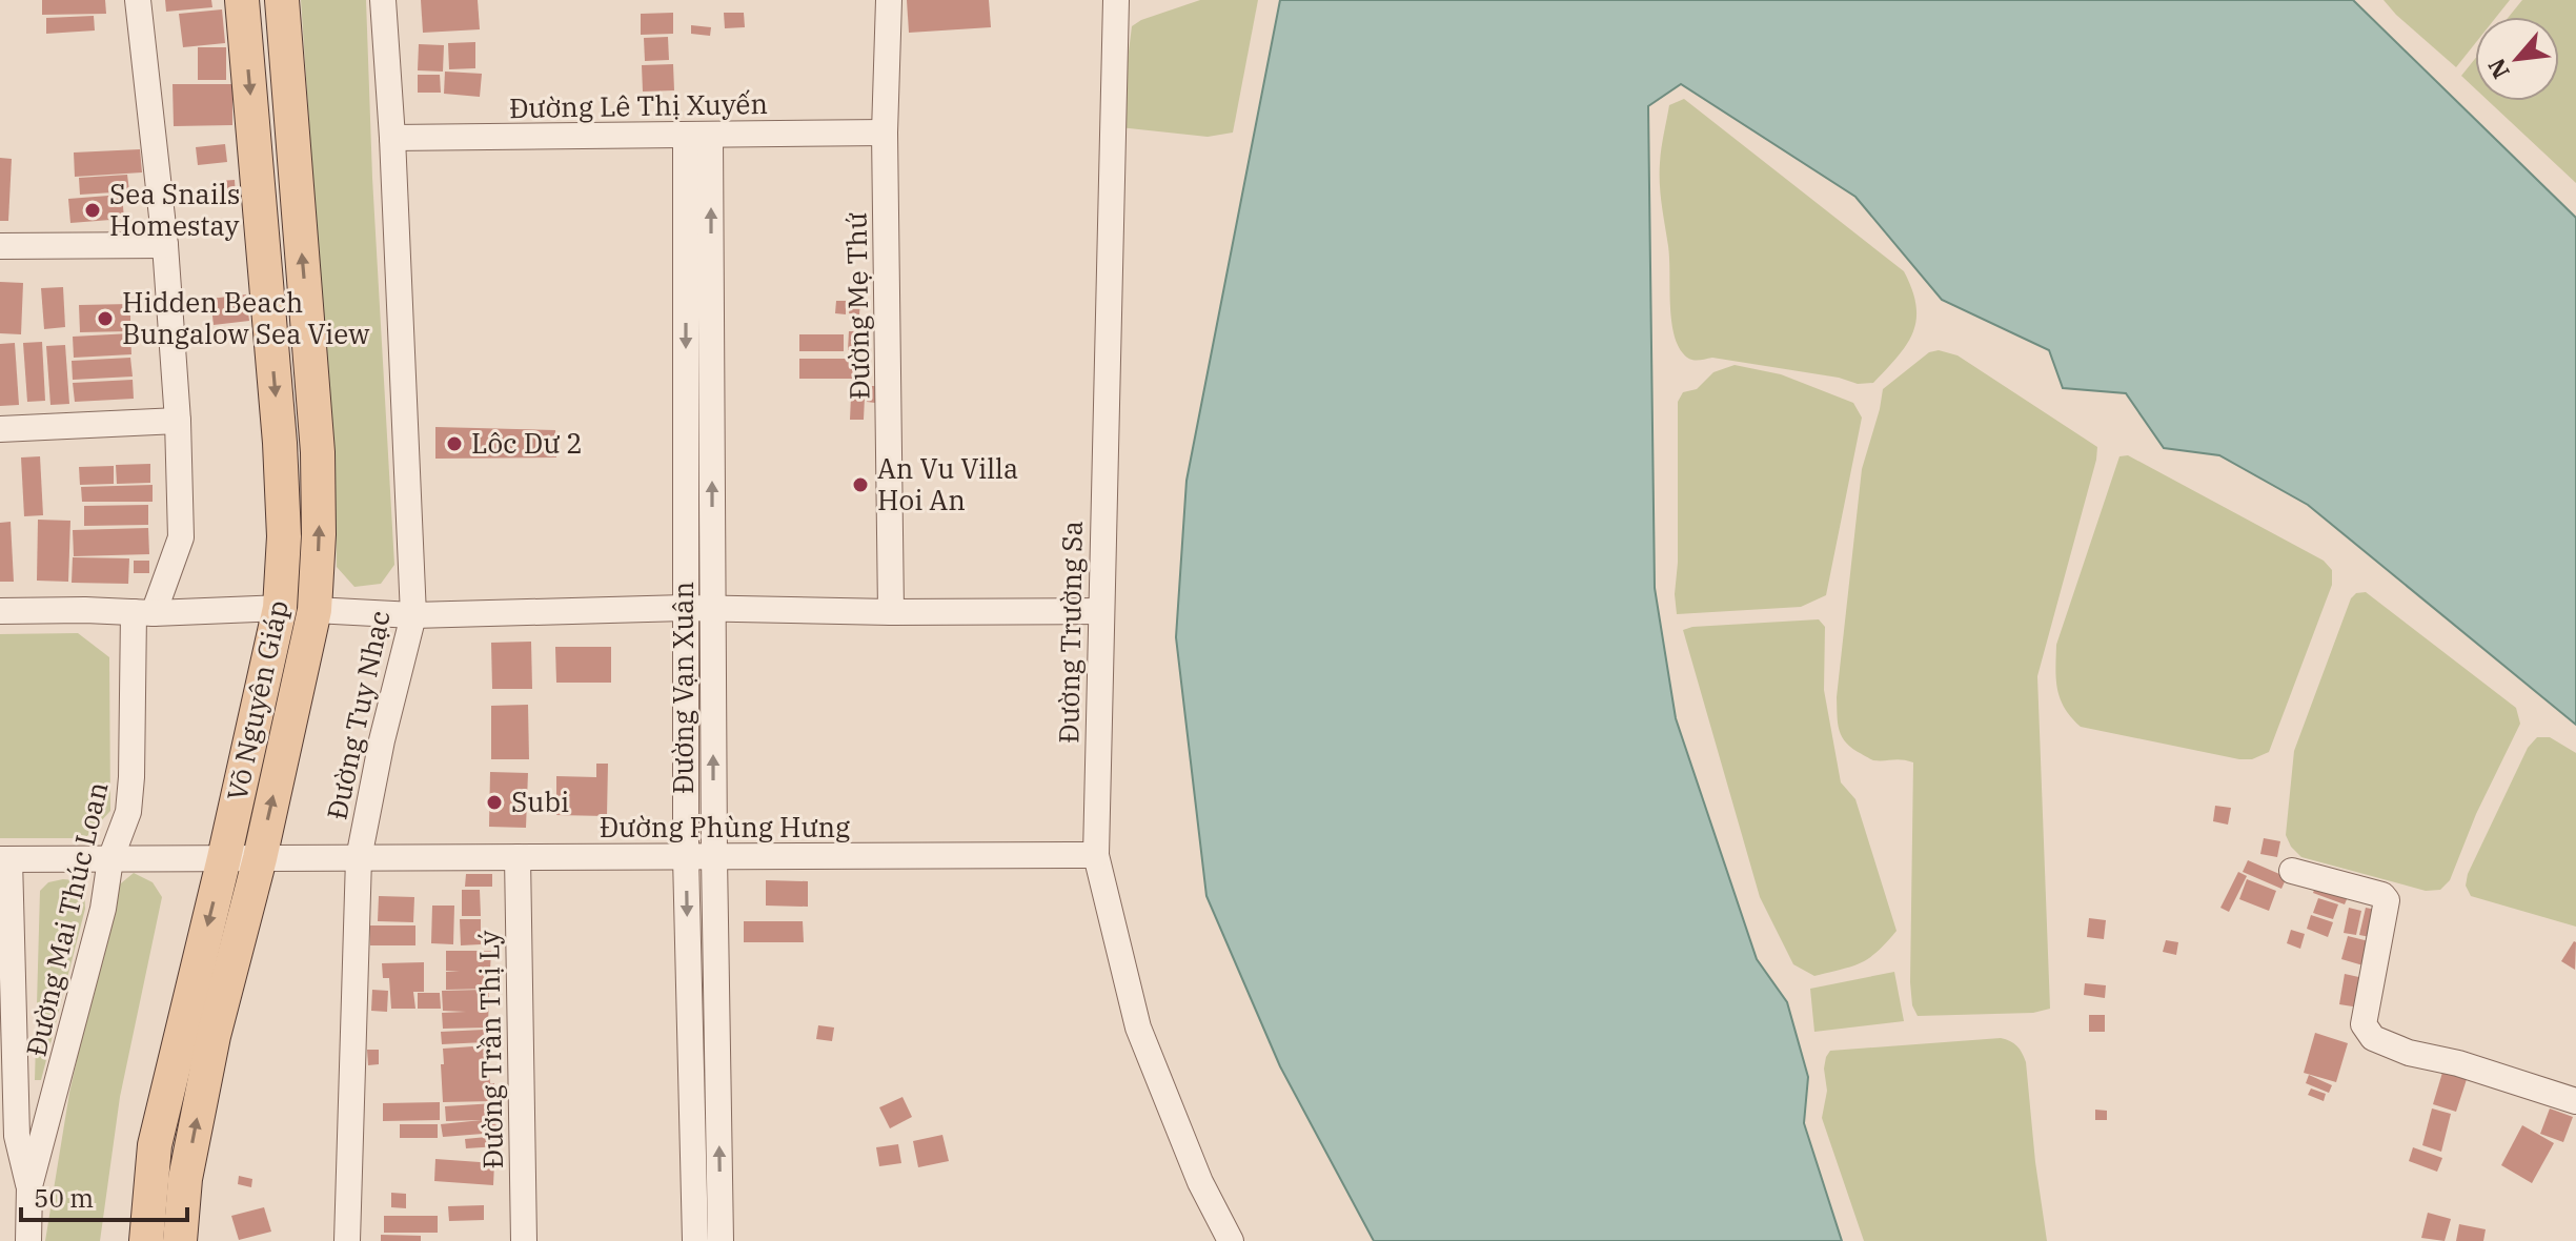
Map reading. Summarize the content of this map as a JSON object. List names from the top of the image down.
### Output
{
  "streets": {
    "main road": ["Võ Nguyên Giáp"],
    "street": [
      "Đường Lê Thị Xuyến",
      "Đường Mẹ Thứ",
      "Đường Trường Sa",
      "Đường Vạn Xuân",
      "Đường Tuy Nhạc",
      "Đường Phùng Hưng",
      "Đường Mai Thúc Loan",
      "Đường Trần Thị Lý"
    ]
  },
  "crossings": [
    ["Đường Lê Thị Xuyến", "Đường Mẹ Thứ"],
    ["Đường Lê Thị Xuyến", "Đường Vạn Xuân"],
    ["Đường Lê Thị Xuyến", "Đường Tuy Nhạc"],
    ["Đường Trường Sa", "Đường Phùng Hưng"],
    ["Đường Vạn Xuân", "Đường Phùng Hưng"],
    ["Võ Nguyên Giáp", "Đường Phùng Hưng"],
    ["Đường Tuy Nhạc", "Đường Phùng Hưng"],
    ["Đường Phùng Hưng", "Đường Mai Thúc Loan"],
    ["Đường Phùng Hưng", "Đường Trần Thị Lý"]
  ],
  "places": [
    "Sea Snails Homestay",
    "Hidden Beach Bungalow Sea View",
    "Lôc Dư 2",
    "An Vu Villa Hoi An",
    "Subi"
  ],
  "scale_bar": "50 m",
  "north": "bottom left"
}
